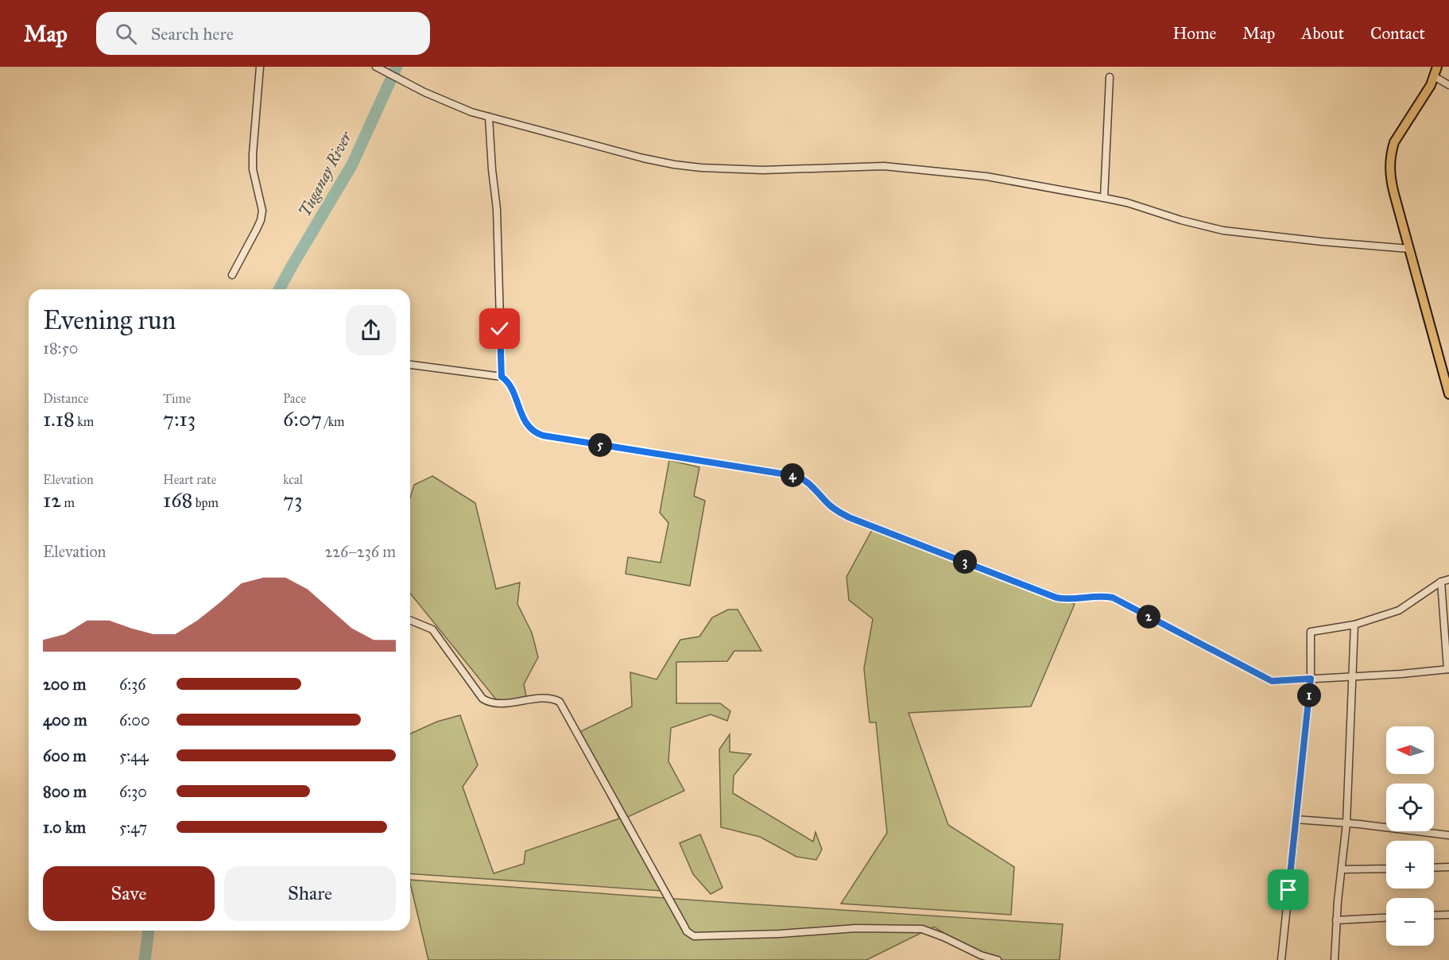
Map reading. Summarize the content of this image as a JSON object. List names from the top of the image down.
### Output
{
  "water": ["Tuganay River"],
  "north": "left",
  "page": {
    "header": "Map",
    "search": "Search here",
    "nav": [
      "Home",
      "Map",
      "About",
      "Contact"
    ],
    "heading": ["Evening run", "18:50"],
    "stats": [
      ["Distance", "1.18 km"],
      ["Time", "7:13"],
      ["Pace", "6:07 /km"],
      ["Elevation", "12 m"],
      ["Heart rate", "168 bpm"],
      ["kcal", "73"]
    ],
    "pins": [
      "5",
      "4",
      "3",
      "2",
      "1"
    ],
    "chart": ["Elevation", "226–236 m"],
    "list": [
      {
        "name": "200 m",
        "note": "6:36"
      },
      {
        "name": "400 m",
        "note": "6:00"
      },
      {
        "name": "600 m",
        "note": "5:44"
      },
      {
        "name": "800 m",
        "note": "6:30"
      },
      {
        "name": "1.0 km",
        "note": "5:47"
      }
    ],
    "map_buttons": ["+", "−"],
    "buttons": ["Save", "Share"]
  }
}
